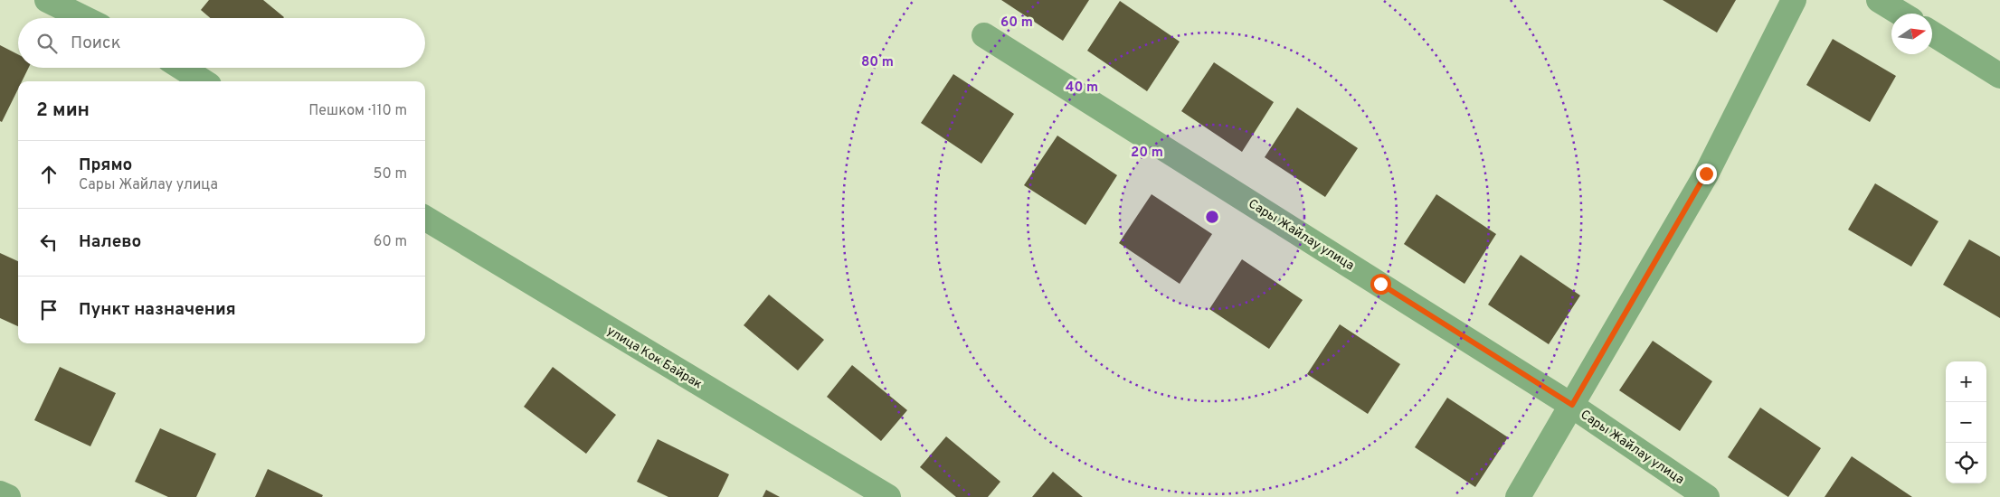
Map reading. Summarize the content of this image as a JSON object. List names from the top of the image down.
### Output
{
  "streets": {
    "street": ["Сары Жайлау улица", "улица Кок Байрак"]
  },
  "north": "right",
  "page": {
    "search": "Поиск",
    "heading": ["2 мин", "Пешком · 110 m"],
    "list": [
      ["Прямо", "Сары Жайлау улица", "50 m"],
      ["Налево", "60 m"],
      "Пункт назначения"
    ],
    "map_buttons": ["+", "−"]
  },
  "rings": [
    "60 m",
    "80 m",
    "40 m",
    "20 m"
  ]
}
